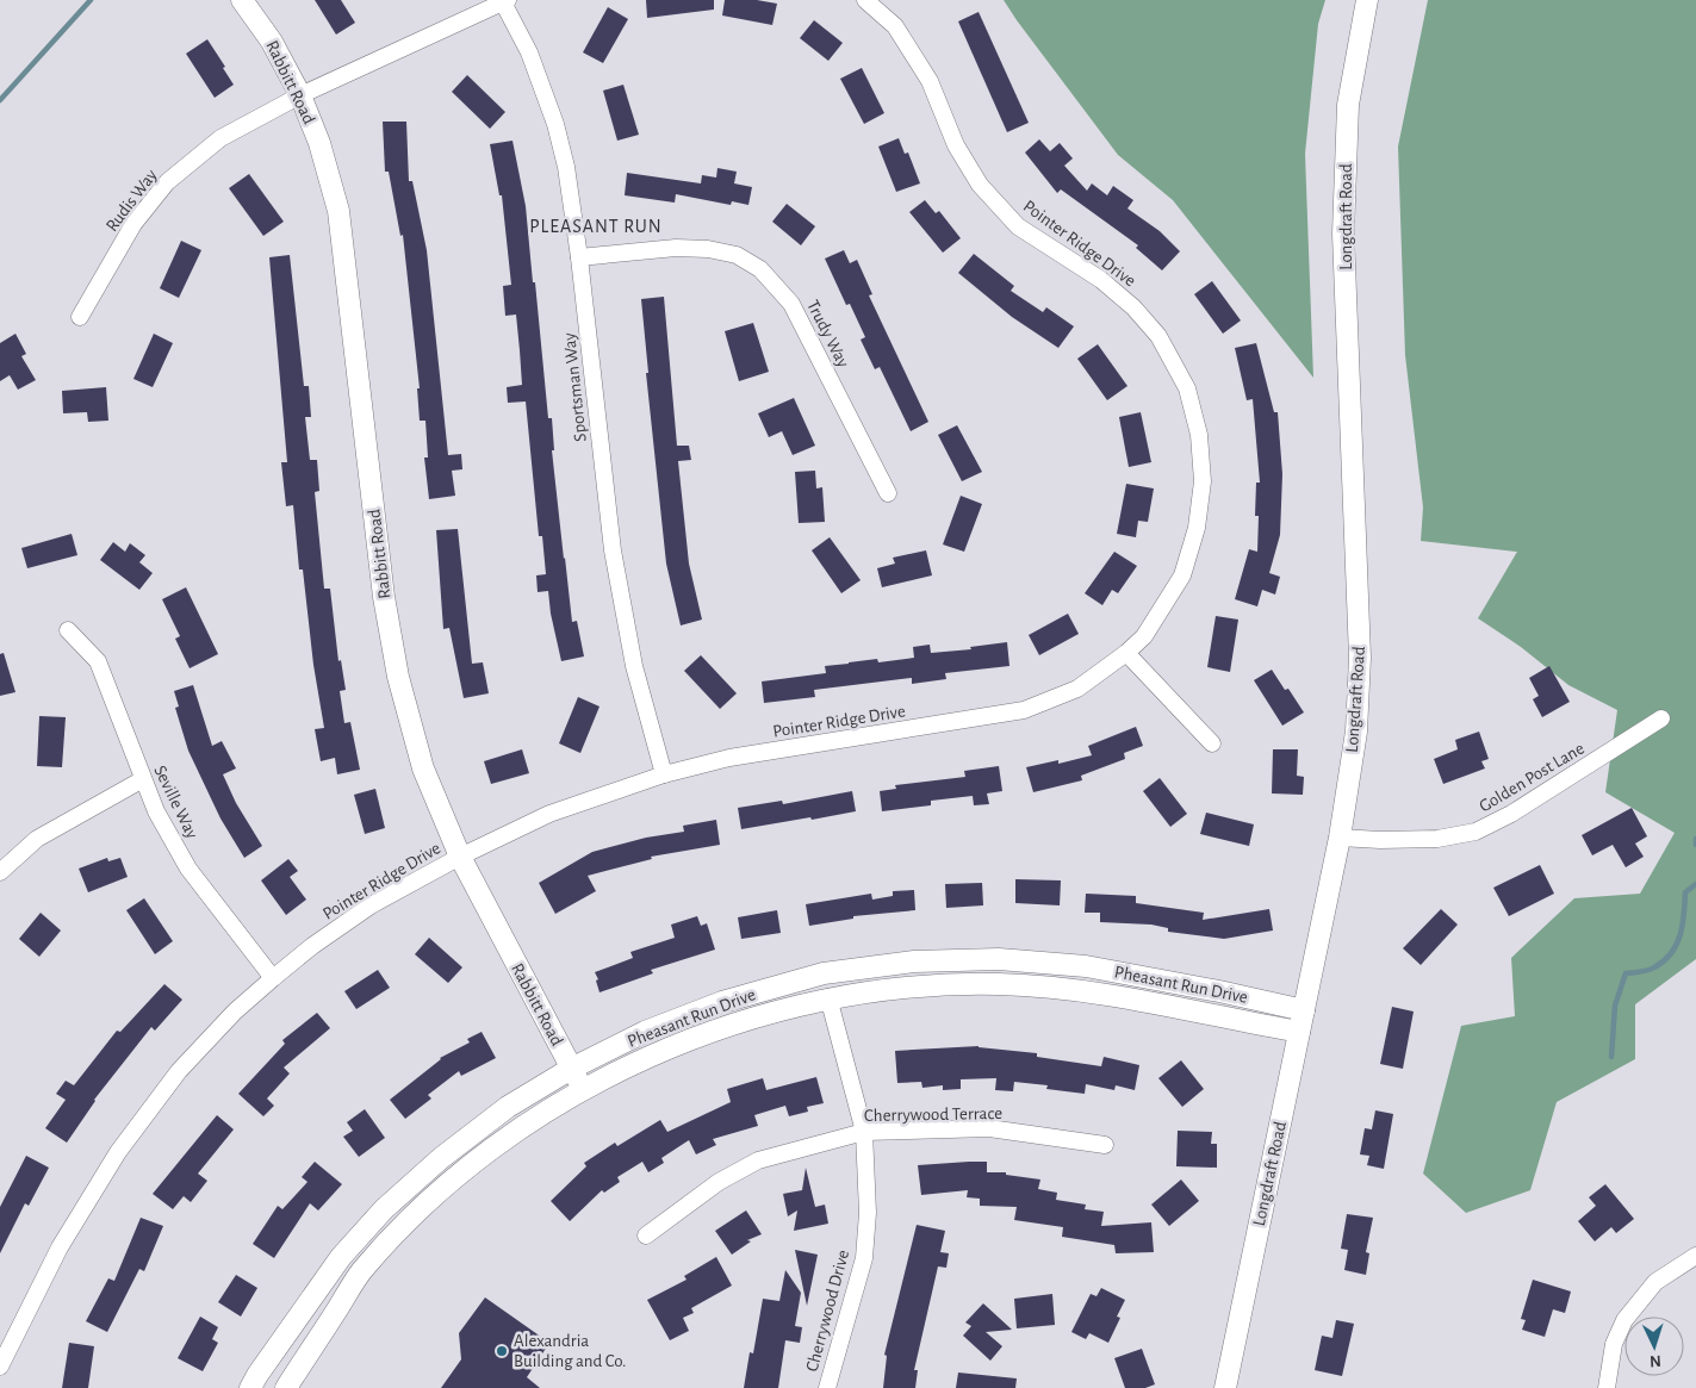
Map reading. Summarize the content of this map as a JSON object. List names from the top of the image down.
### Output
{
  "streets": {
    "street": [
      "Rabbitt Road",
      "Rudis Way",
      "Longdraft Road",
      "Pointer Ridge Drive",
      "Trudy Way",
      "Sportsman Way",
      "Golden Post Lane",
      "Seville Way",
      "Pheasant Run Drive",
      "Cherrywood Terrace",
      "Cherrywood Drive"
    ]
  },
  "crossings": [
    ["Rabbitt Road", "Rudis Way"],
    ["Rabbitt Road", "Pointer Ridge Drive"],
    ["Rabbitt Road", "Pheasant Run Drive"],
    ["Longdraft Road", "Golden Post Lane"],
    ["Longdraft Road", "Pheasant Run Drive"],
    ["Pointer Ridge Drive", "Sportsman Way"],
    ["Pointer Ridge Drive", "Seville Way"],
    ["Trudy Way", "Sportsman Way"],
    ["Pheasant Run Drive", "Cherrywood Drive"],
    ["Cherrywood Terrace", "Cherrywood Drive"]
  ],
  "districts": ["PLEASANT RUN"],
  "places": ["Alexandria Building and Co."],
  "north": "bottom"
}
